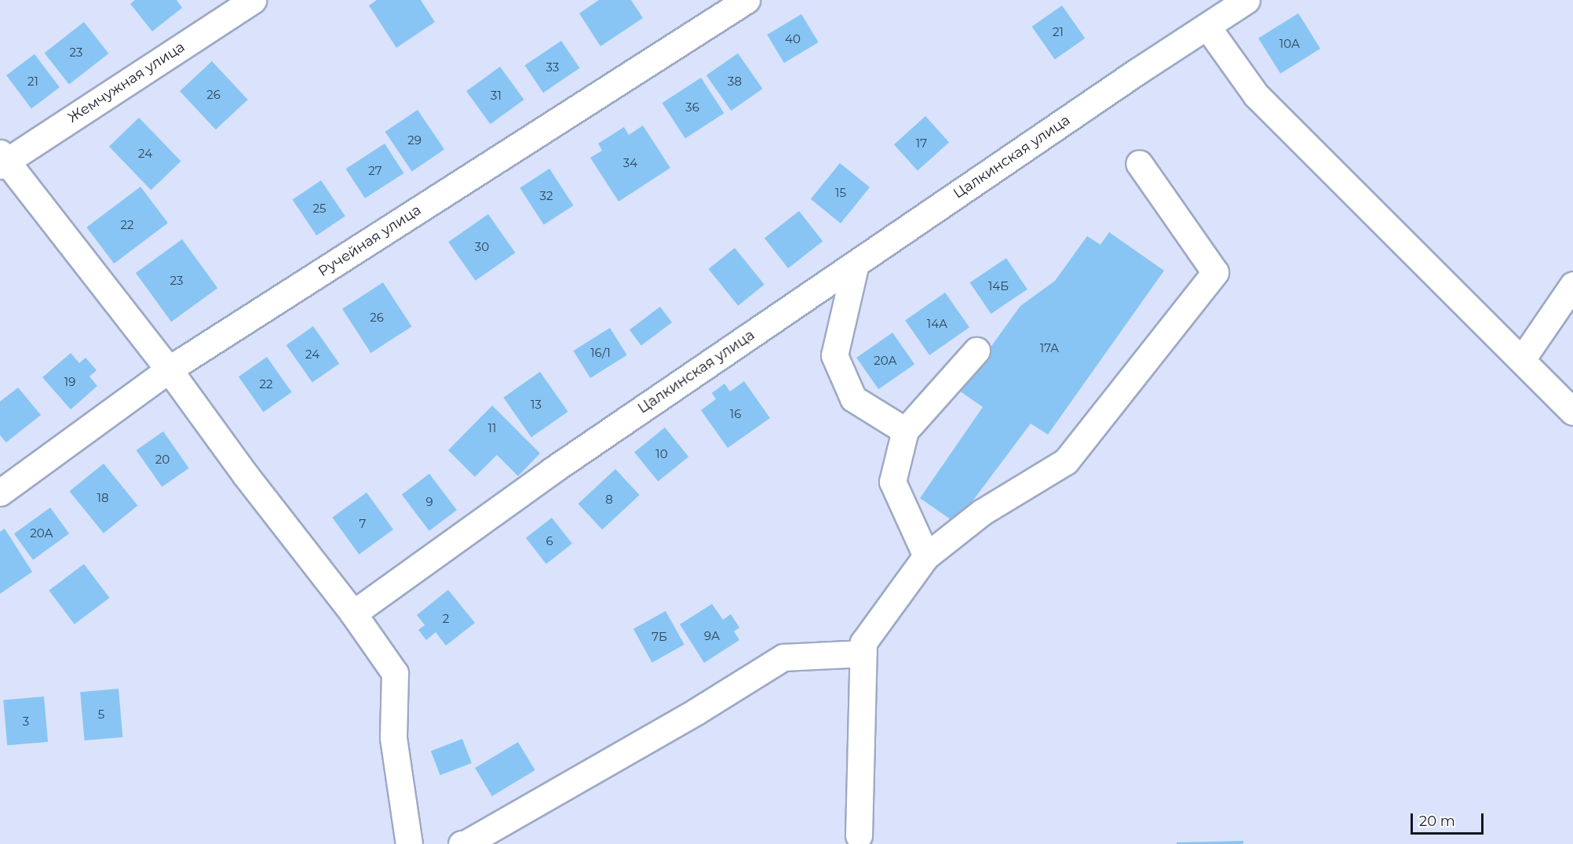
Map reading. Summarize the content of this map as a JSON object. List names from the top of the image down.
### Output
{
  "streets": {
    "street": ["Жемчужная улица", "Цалкинская улица", "Ручейная улица"]
  },
  "house_numbers": [
    "21",
    "40",
    "10А",
    "23",
    "33",
    "21",
    "38",
    "26",
    "31",
    "36",
    "29",
    "17",
    "24",
    "34",
    "27",
    "15",
    "32",
    "25",
    "22",
    "30",
    "23",
    "14Б",
    "26",
    "14А",
    "17А",
    "16/1",
    "24",
    "20А",
    "19",
    "22",
    "13",
    "16",
    "11",
    "10",
    "20",
    "18",
    "8",
    "9",
    "7",
    "20А",
    "6",
    "2",
    "9А",
    "7Б",
    "5",
    "3"
  ],
  "scale_bar": "20 m"
}
